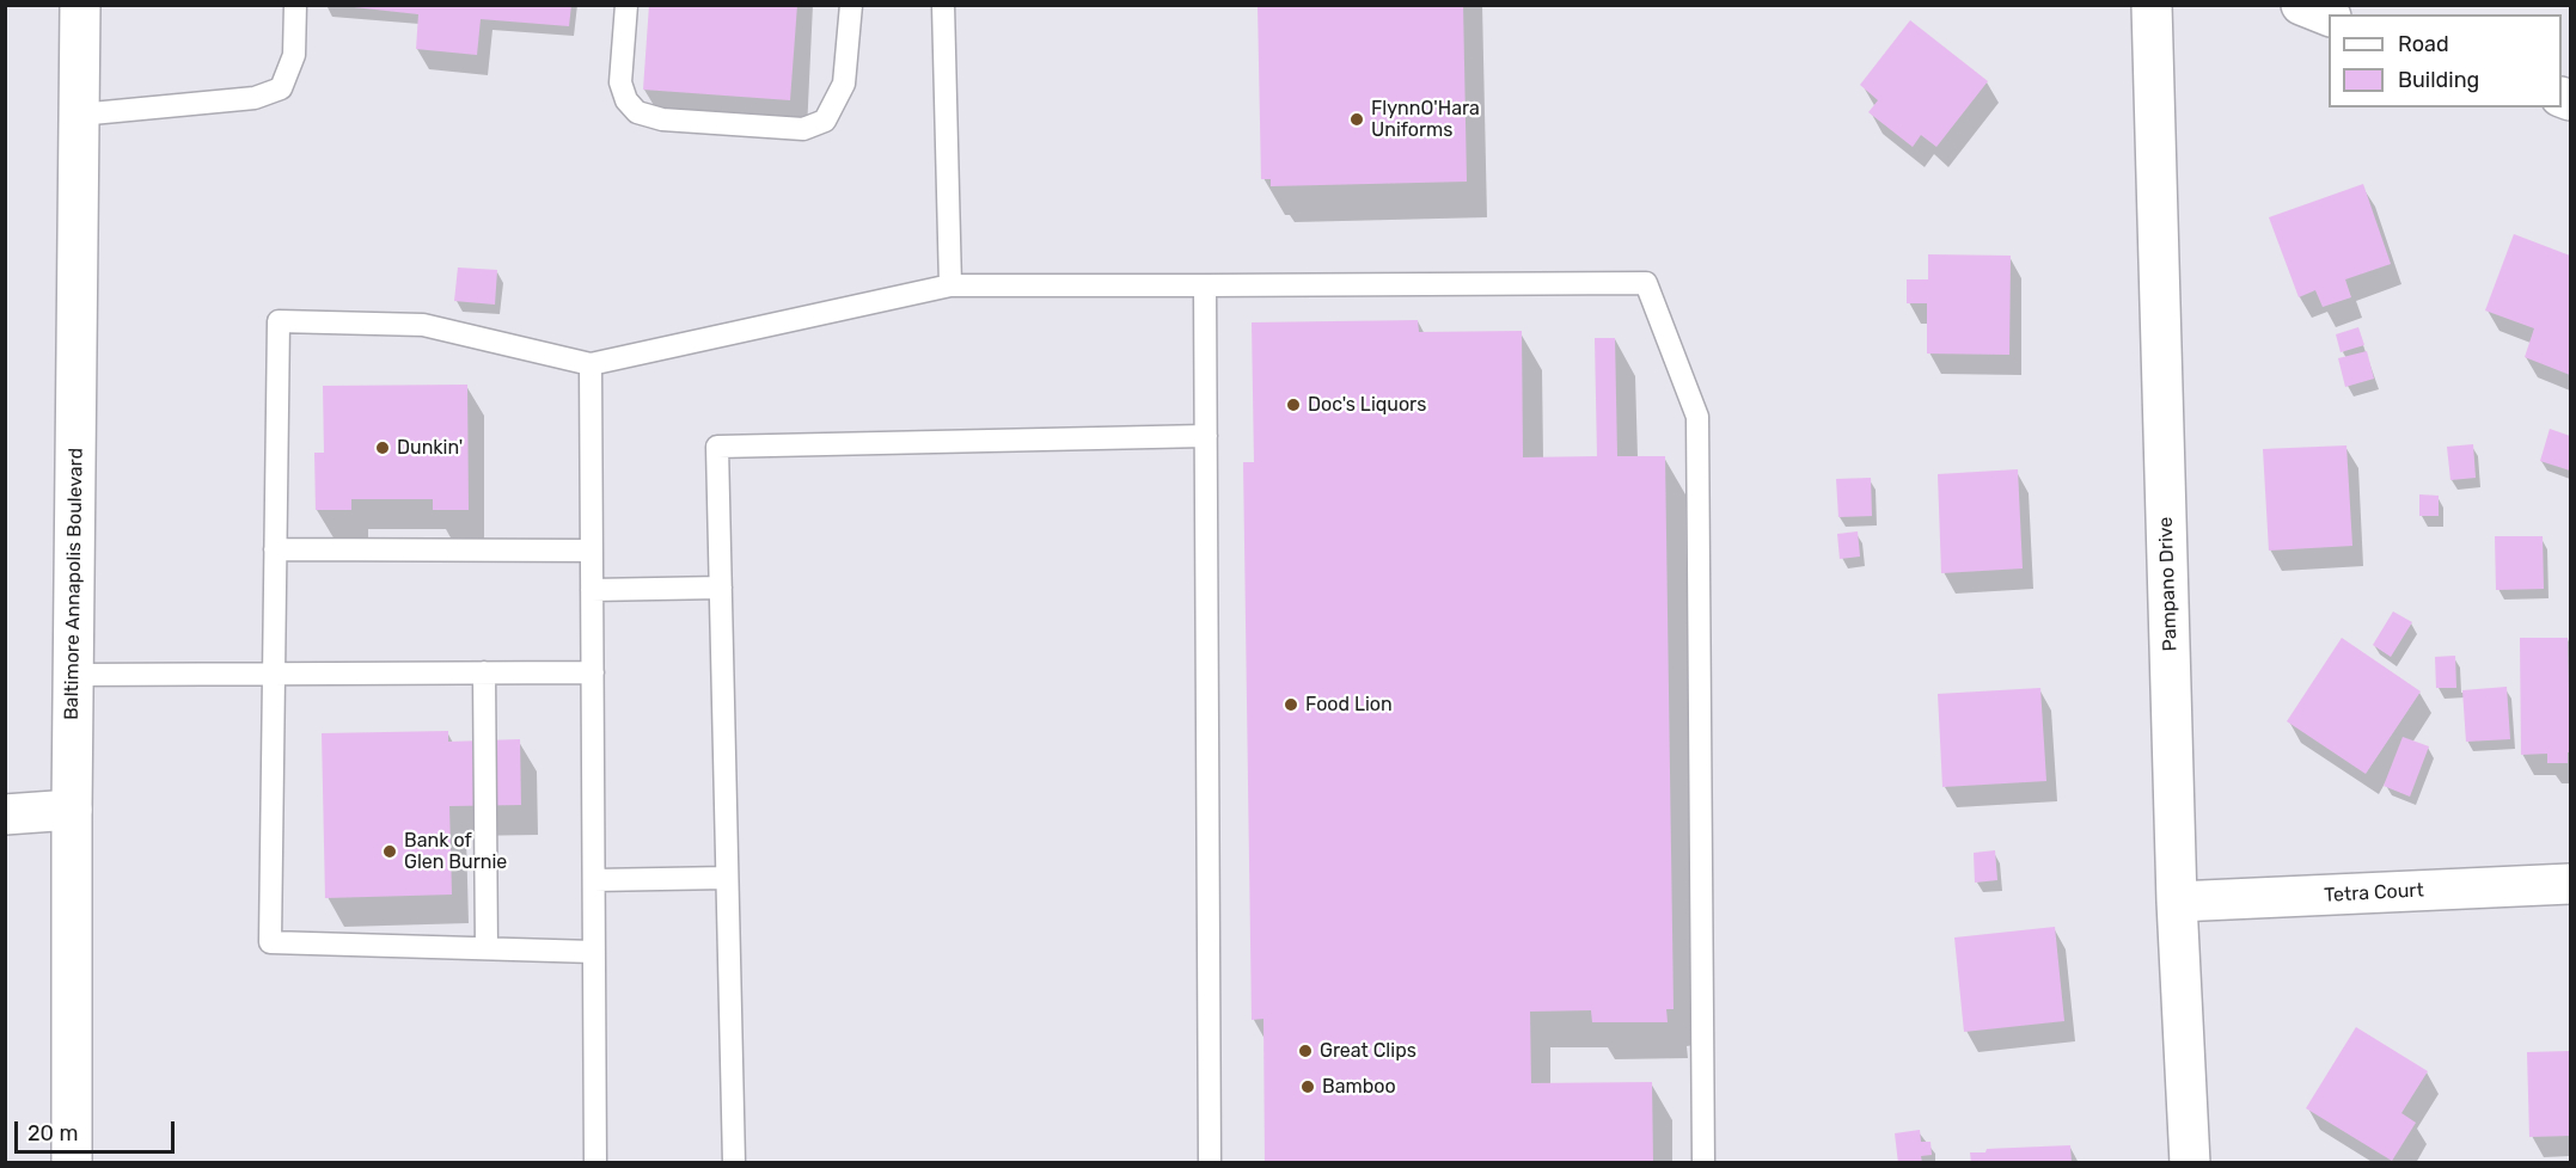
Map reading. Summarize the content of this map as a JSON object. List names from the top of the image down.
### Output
{
  "streets": {
    "street": ["Baltimore Annapolis Boulevard", "Pampano Drive", "Tetra Court"]
  },
  "crossings": [
    ["Pampano Drive", "Tetra Court"]
  ],
  "places": [
    "FlynnO'Hara Uniforms",
    "Doc's Liquors",
    "Dunkin'",
    "Food Lion",
    "Bank of Glen Burnie",
    "Great Clips",
    "Bamboo"
  ],
  "legend": ["Road", "Building"],
  "scale_bar": "20 m"
}
